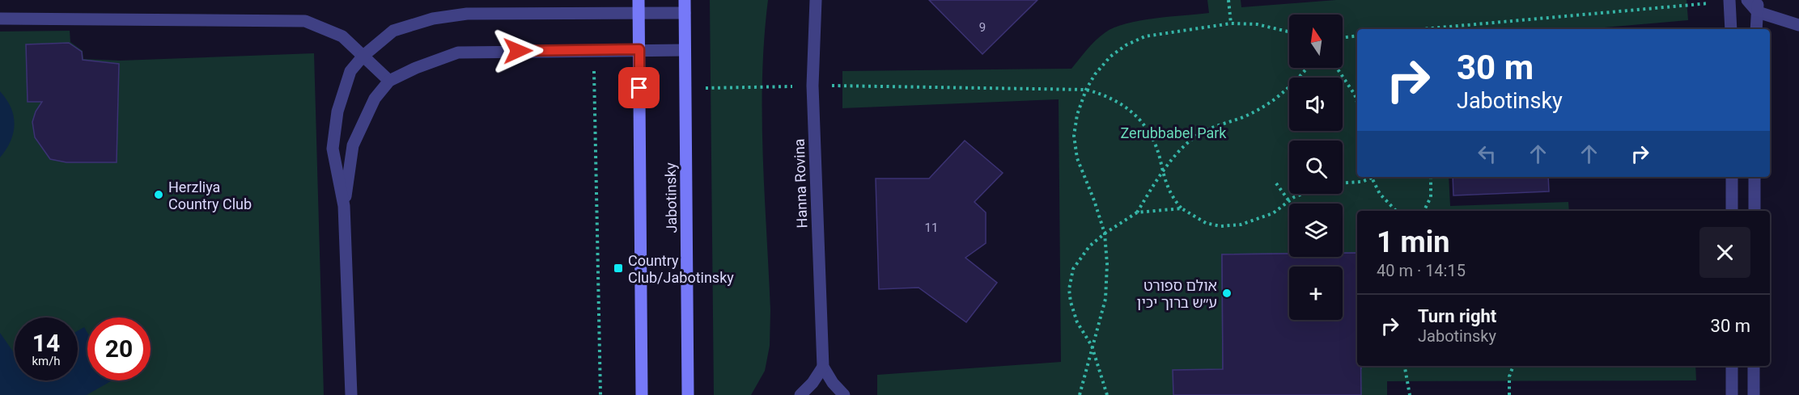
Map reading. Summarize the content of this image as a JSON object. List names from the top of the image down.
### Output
{
  "streets": {
    "main road": ["Jabotinsky"],
    "street": ["Hanna Rovina"]
  },
  "parks": ["Zerubbabel Park"],
  "places": {
    "other": ["Herzliya Country Club", "אולם ספורט ע״ש ברוך יכין"],
    "transit": ["Country Club/Jabotinsky"]
  },
  "house_numbers": ["9", "11"],
  "north": "top",
  "page": {
    "map_buttons": "+",
    "turn": ["30 m", "Jabotinsky"],
    "heading": ["1 min", "40 m · 14:15"],
    "list": [
      {
        "name": "Turn right",
        "note": "Jabotinsky",
        "value": "30 m"
      }
    ],
    "speed": "14 km/h",
    "limit": "20"
  }
}
